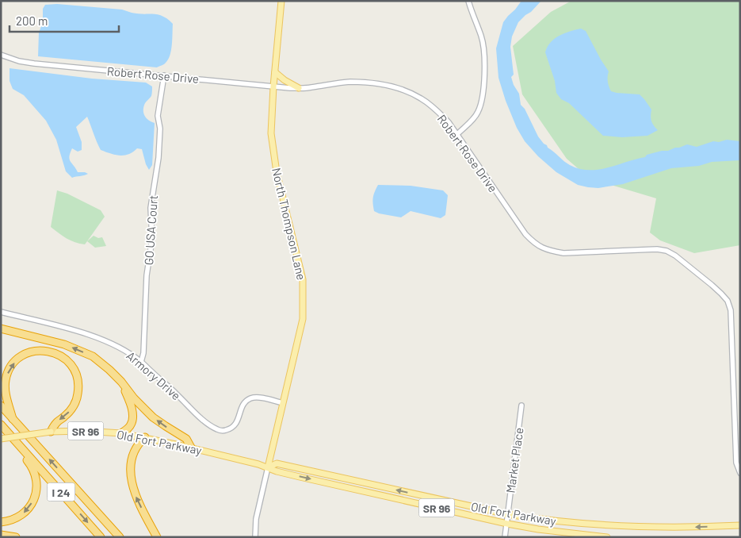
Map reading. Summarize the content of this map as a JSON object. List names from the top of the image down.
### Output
{
  "streets": {
    "highway": ["I 24"],
    "main road": ["North Thompson Lane", "SR 96", "Old Fort Parkway"],
    "street": [
      "Robert Rose Drive",
      "GO USA Court",
      "Armory Drive",
      "Market Place"
    ]
  },
  "crossings": [
    ["Robert Rose Drive", "North Thompson Lane"],
    ["Robert Rose Drive", "GO USA Court"],
    ["North Thompson Lane", "Armory Drive"],
    ["North Thompson Lane", "Old Fort Parkway"],
    ["GO USA Court", "Armory Drive"],
    ["Old Fort Parkway", "Market Place"]
  ],
  "scale_bar": "200 m"
}
